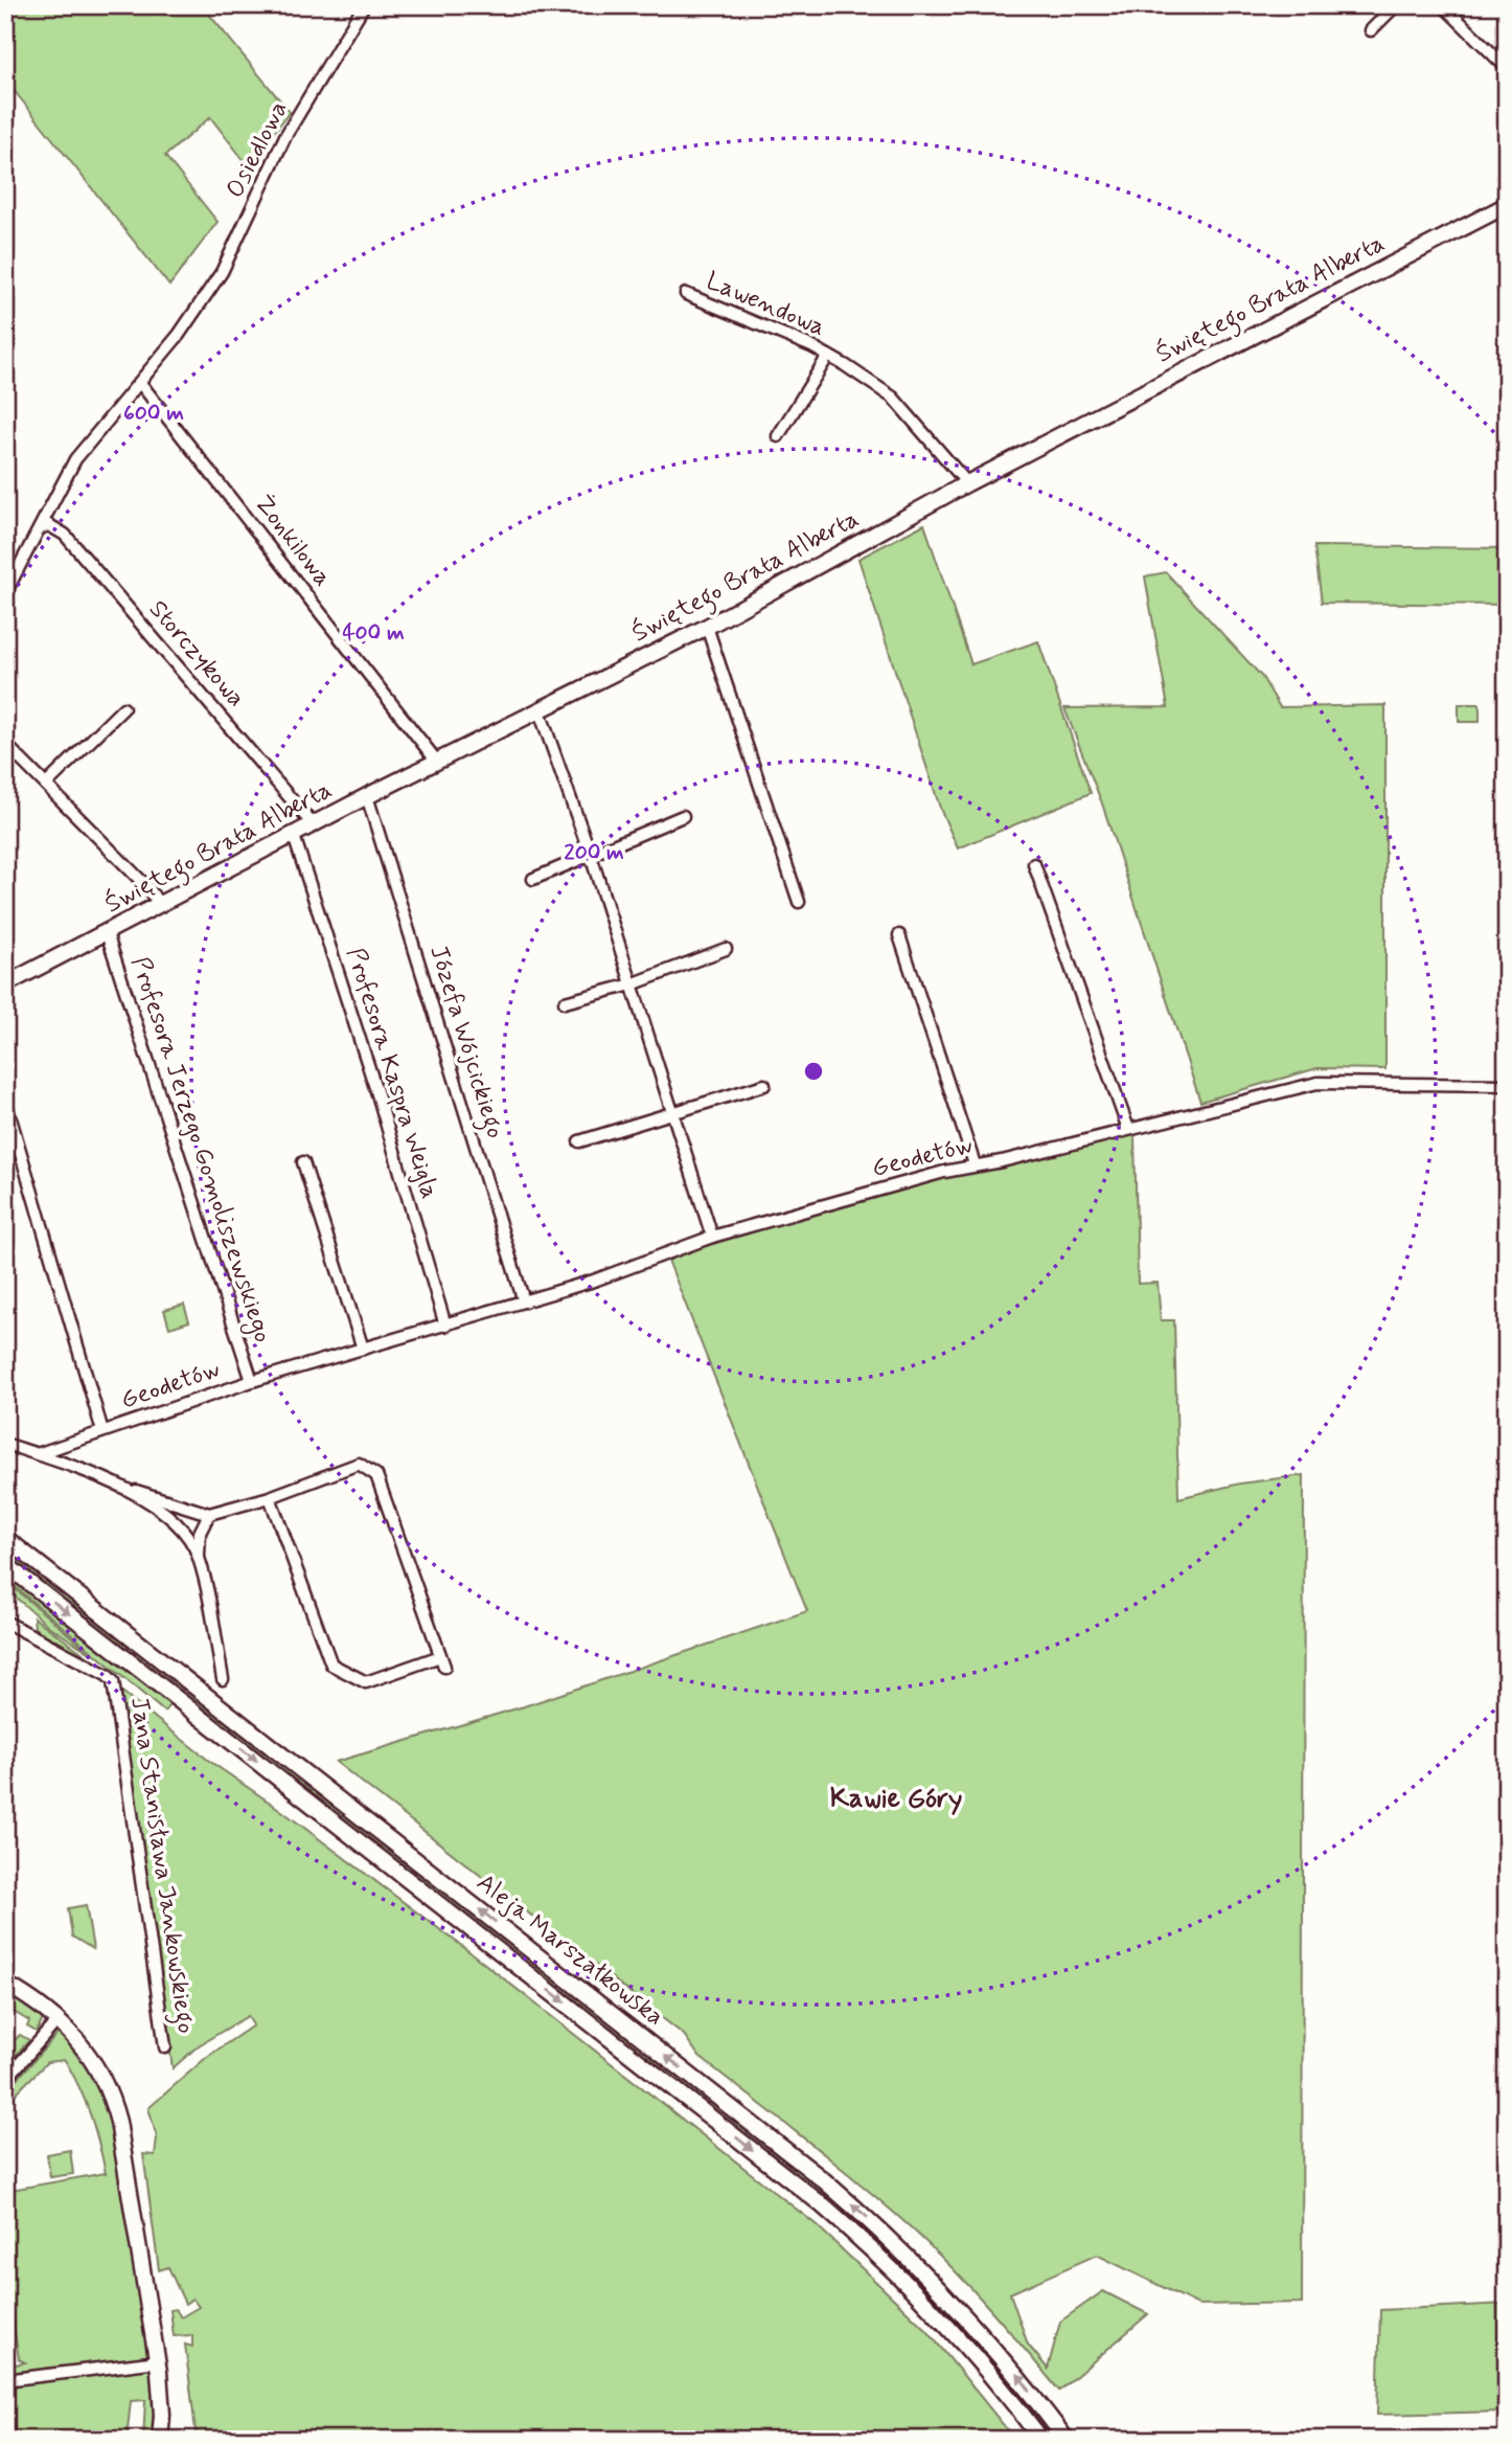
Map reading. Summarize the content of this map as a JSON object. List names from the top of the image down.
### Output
{
  "streets": {
    "main road": ["Świętego Brata Alberta", "Aleja Marszałkowska"],
    "street": [
      "Osiedlowa",
      "Lawendowa",
      "Żonkilowa",
      "Storczykowa",
      "Józefa Wójcickiego",
      "Profesora Kaspra Weigla",
      "Profesora Jerzego Gomoliszewskiego",
      "Geodetów",
      "Jana Stanisława Jankowskiego"
    ]
  },
  "crossings": [
    ["Osiedlowa", "Żonkilowa"],
    ["Osiedlowa", "Storczykowa"],
    ["Świętego Brata Alberta", "Lawendowa"],
    ["Świętego Brata Alberta", "Żonkilowa"],
    ["Świętego Brata Alberta", "Storczykowa"],
    ["Świętego Brata Alberta", "Józefa Wójcickiego"],
    ["Świętego Brata Alberta", "Profesora Kaspra Weigla"],
    ["Świętego Brata Alberta", "Profesora Jerzego Gomoliszewskiego"],
    ["Józefa Wójcickiego", "Geodetów"],
    ["Profesora Kaspra Weigla", "Geodetów"],
    ["Profesora Jerzego Gomoliszewskiego", "Geodetów"]
  ],
  "districts": ["Kawie Góry"],
  "rings": ["600 m", "400 m", "200 m"]
}
